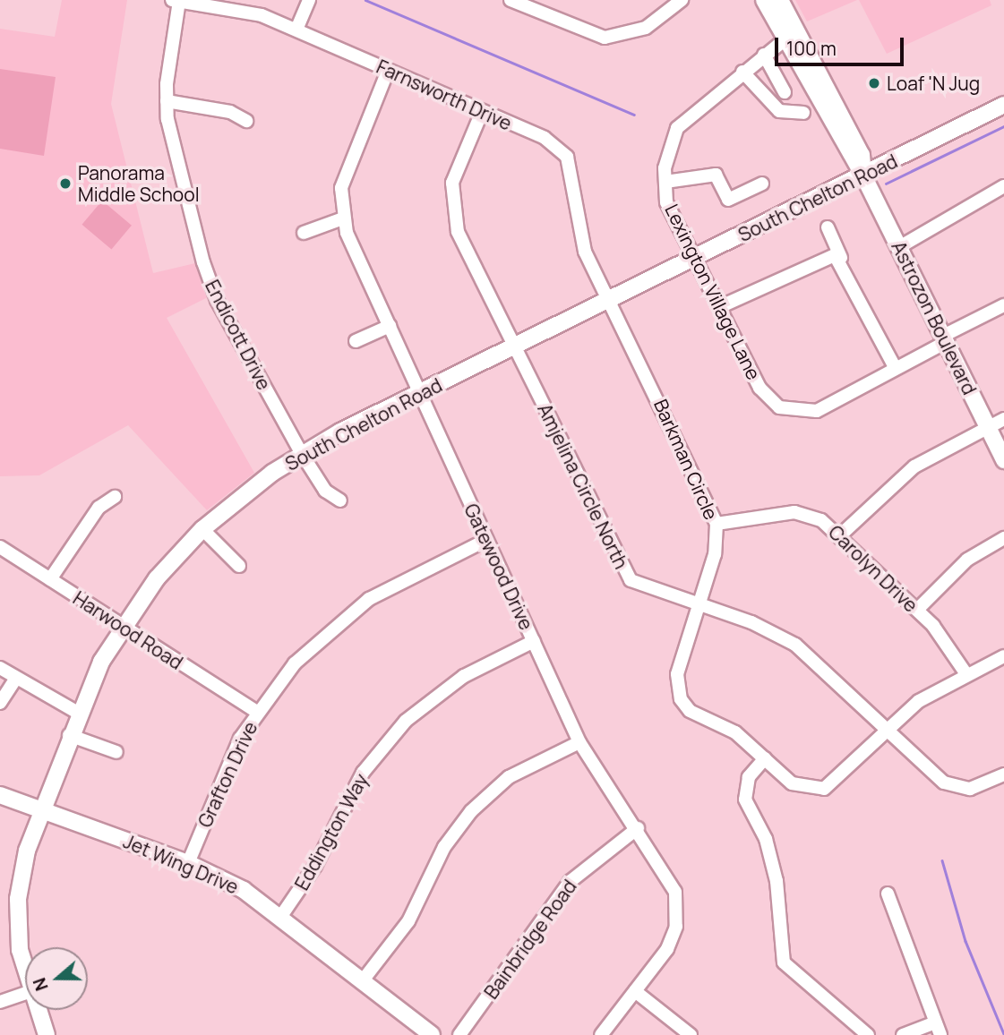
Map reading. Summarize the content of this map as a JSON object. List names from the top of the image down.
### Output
{
  "streets": {
    "main road": ["South Chelton Road", "Astrozon Boulevard", "Jet Wing Drive"],
    "street": [
      "Farnsworth Drive",
      "Lexington Village Lane",
      "Endicott Drive",
      "Barkman Circle",
      "Amjelina Circle North",
      "Gatewood Drive",
      "Carolyn Drive",
      "Harwood Road",
      "Grafton Drive",
      "Eddington Way",
      "Bainbridge Road"
    ]
  },
  "crossings": [
    ["Farnsworth Drive", "South Chelton Road"],
    ["Farnsworth Drive", "Endicott Drive"],
    ["Farnsworth Drive", "Barkman Circle"],
    ["Farnsworth Drive", "Amjelina Circle North"],
    ["Farnsworth Drive", "Gatewood Drive"],
    ["South Chelton Road", "Lexington Village Lane"],
    ["South Chelton Road", "Astrozon Boulevard"],
    ["South Chelton Road", "Endicott Drive"],
    ["South Chelton Road", "Barkman Circle"],
    ["South Chelton Road", "Amjelina Circle North"],
    ["South Chelton Road", "Gatewood Drive"],
    ["South Chelton Road", "Harwood Road"],
    ["South Chelton Road", "Jet Wing Drive"],
    ["Lexington Village Lane", "Astrozon Boulevard"],
    ["Barkman Circle", "Amjelina Circle North"],
    ["Barkman Circle", "Carolyn Drive"],
    ["Gatewood Drive", "Grafton Drive"],
    ["Gatewood Drive", "Eddington Way"],
    ["Gatewood Drive", "Bainbridge Road"],
    ["Harwood Road", "Grafton Drive"],
    ["Grafton Drive", "Jet Wing Drive"],
    ["Eddington Way", "Jet Wing Drive"]
  ],
  "places": ["Loaf 'N Jug", "Panorama Middle School"],
  "scale_bar": "100 m",
  "north": "left"
}
